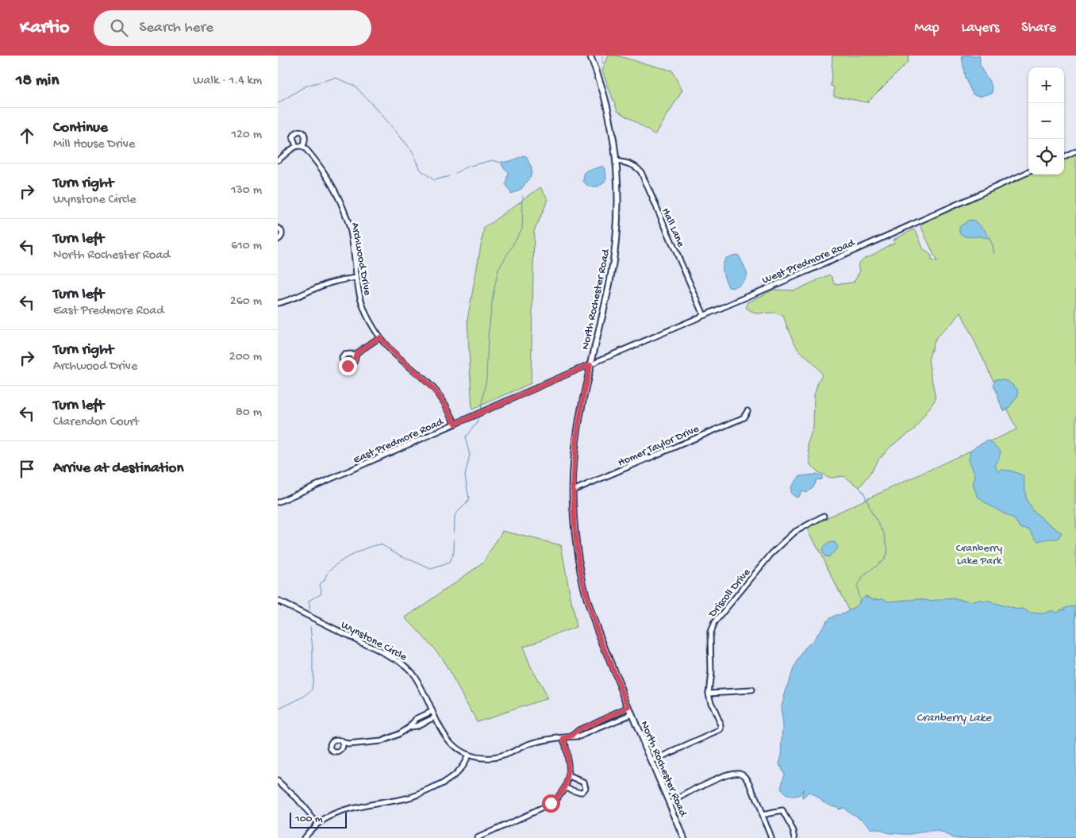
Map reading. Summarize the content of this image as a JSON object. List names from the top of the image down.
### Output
{
  "streets": {
    "main road": ["North Rochester Road"],
    "street": [
      "Hall Lane",
      "Archwood Drive",
      "West Predmore Road",
      "East Predmore Road",
      "Homer Taylor Drive",
      "Driscoll Drive",
      "Wynstone Circle"
    ]
  },
  "crossings": [
    ["Hall Lane", "West Predmore Road"],
    ["Hall Lane", "North Rochester Road"],
    ["Archwood Drive", "East Predmore Road"],
    ["West Predmore Road", "North Rochester Road"],
    ["West Predmore Road", "East Predmore Road"],
    ["North Rochester Road", "East Predmore Road"],
    ["North Rochester Road", "Homer Taylor Drive"],
    ["North Rochester Road", "Driscoll Drive"],
    ["North Rochester Road", "Wynstone Circle"]
  ],
  "water": ["Cranberry Lake"],
  "parks": ["Cranberry Lake Park"],
  "scale_bar": "100 m",
  "page": {
    "header": "Kartio",
    "search": "Search here",
    "nav": ["Map", "Layers", "Share"],
    "heading": ["18 min", "Walk · 1.4 km"],
    "map_buttons": ["+", "−"],
    "list": [
      ["Continue", "Mill House Drive", "120 m"],
      ["Turn right", "Wynstone Circle", "130 m"],
      ["Turn left", "North Rochester Road", "610 m"],
      ["Turn left", "East Predmore Road", "260 m"],
      ["Turn right", "Archwood Drive", "200 m"],
      ["Turn left", "Clarendon Court", "80 m"],
      "Arrive at destination"
    ],
    "scale": "100 m"
  }
}
